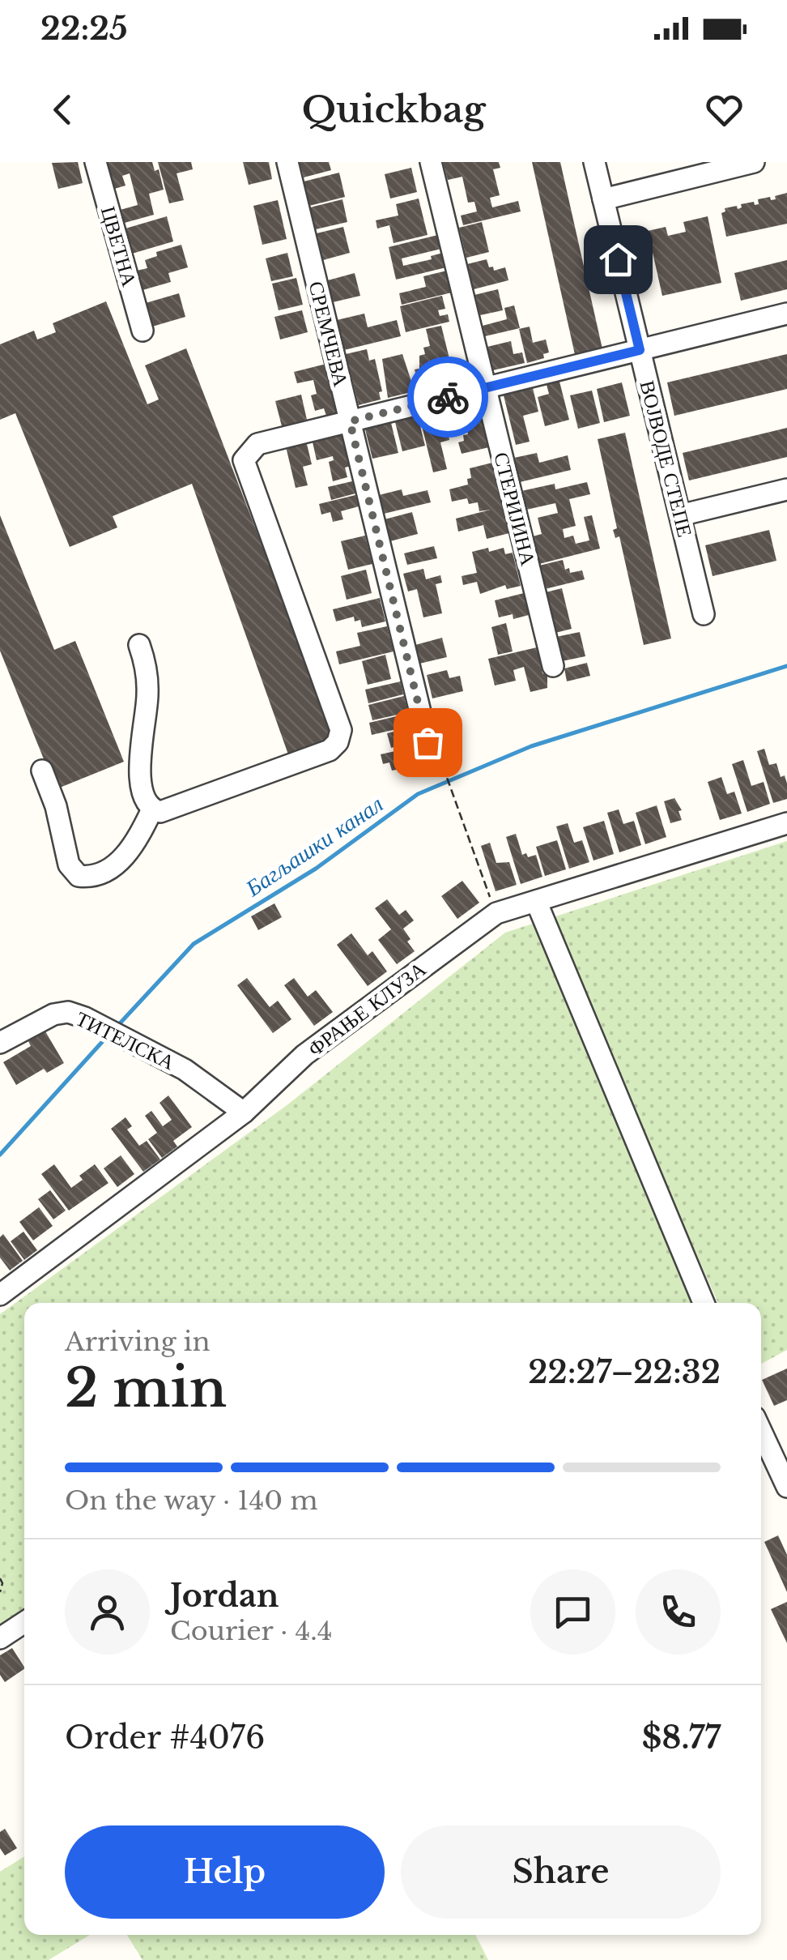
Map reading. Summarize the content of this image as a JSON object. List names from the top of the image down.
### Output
{
  "streets": {
    "street": [
      "ЦВЕТНА",
      "СРЕМЧЕВА",
      "ВОЈВОДЕ СТЕПЕ",
      "СТЕРИЈИНА",
      "ФРАЊЕ КЛУЗА",
      "ТИТЕЛСКА"
    ]
  },
  "crossings": [
    ["ФРАЊЕ КЛУЗА", "ТИТЕЛСКА"]
  ],
  "water": ["Багљашки канал"],
  "page": {
    "status": "22:25",
    "header": "Quickbag",
    "heading": ["2 min", "Arriving in", "22:27–22:32"],
    "panel": [
      "Jordan",
      "Courier · 4.4",
      "Order #4076",
      "$8.77"
    ],
    "bar": "On the way · 140 m",
    "buttons": ["Help", "Share"]
  }
}
